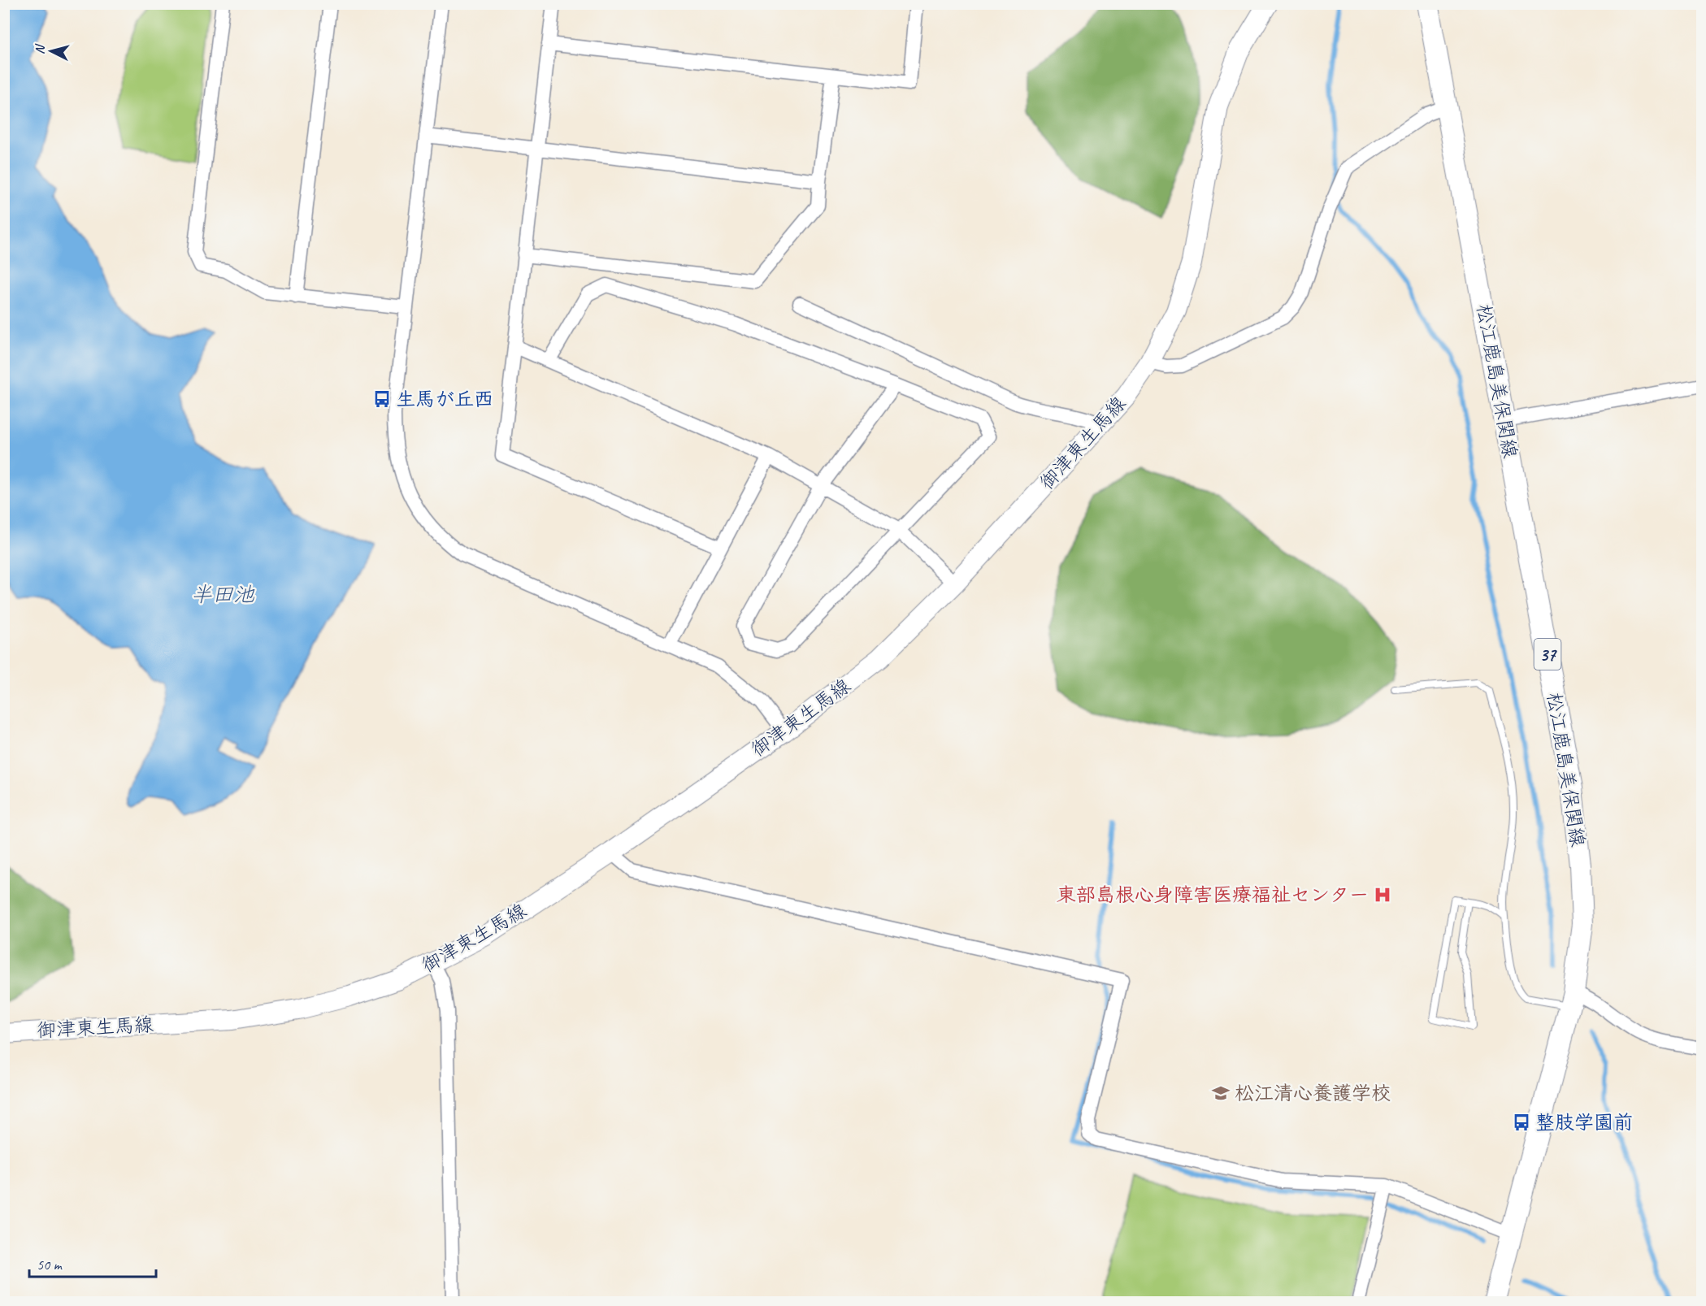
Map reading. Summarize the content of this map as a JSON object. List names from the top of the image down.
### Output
{
  "streets": {
    "main road": ["松江鹿島美保関線", "御津東生馬線", "37"]
  },
  "water": ["半田池"],
  "places": {
    "bus stop": ["生馬が丘西", "整肢学園前"],
    "hospital": ["東部島根心身障害医療福祉センター"],
    "school or university": ["松江清心養護学校"]
  },
  "scale_bar": "50 m",
  "north": "left"
}
